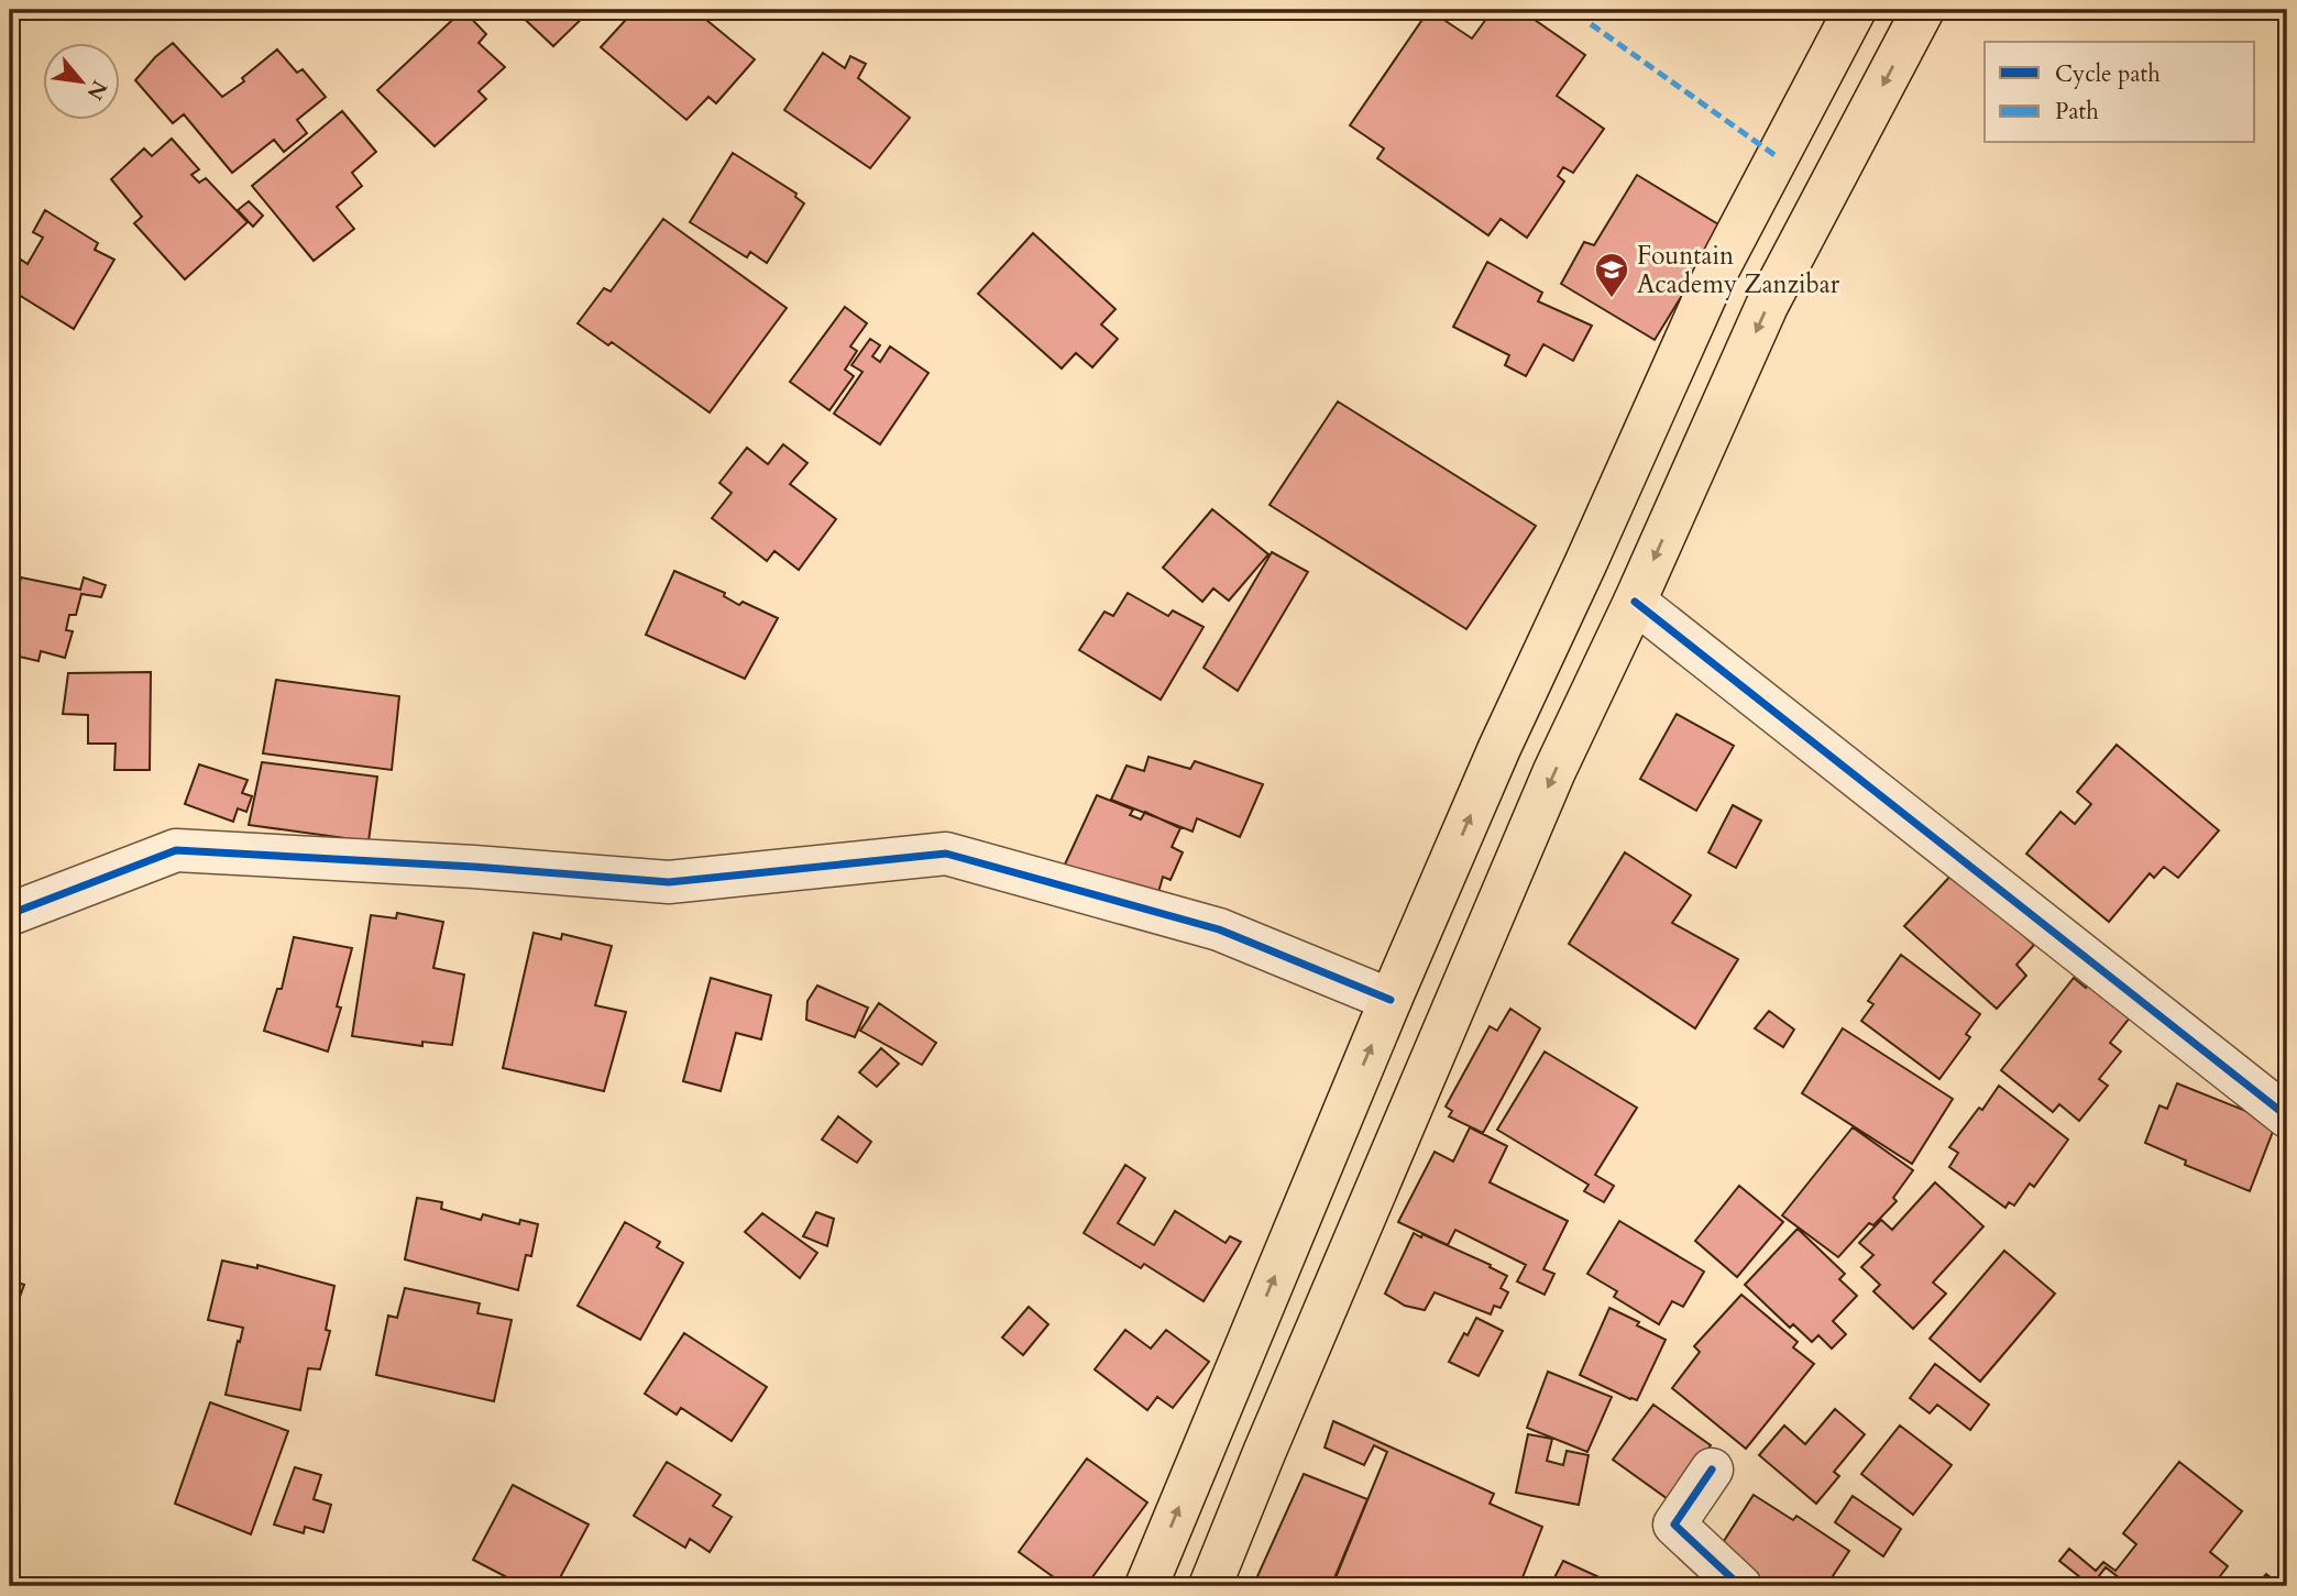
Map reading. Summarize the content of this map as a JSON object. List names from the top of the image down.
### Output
{
  "places": {
    "school or university": ["Fountain Academy Zanzibar"]
  },
  "legend": ["Cycle path", "Path"],
  "north": "bottom right"
}
